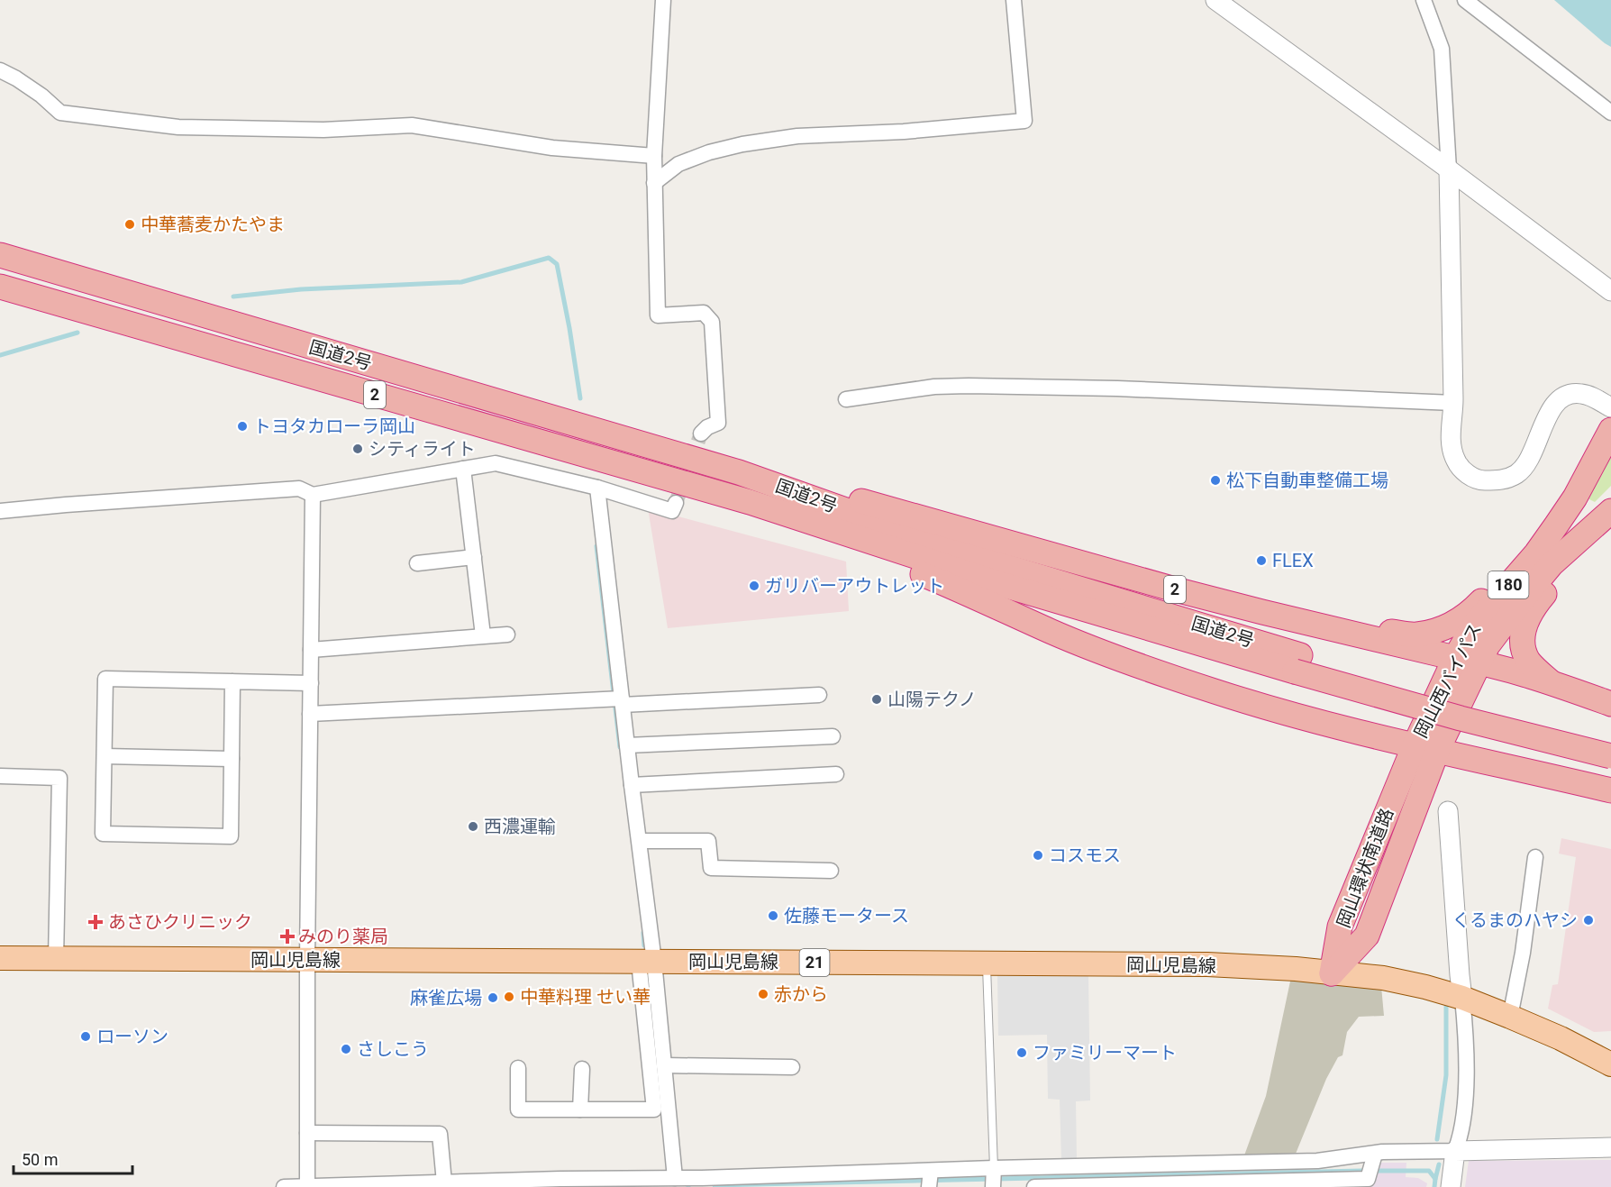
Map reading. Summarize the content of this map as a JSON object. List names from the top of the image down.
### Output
{
  "streets": {
    "highway": [
      "国道2号",
      "2",
      "180",
      "岡山西バイパス",
      "岡山環状南道路"
    ],
    "main road": ["岡山児島線", "21"]
  },
  "crossings": [
    ["国道2号", "2"],
    ["2", "岡山西バイパス"],
    ["2", "岡山環状南道路"],
    ["岡山西バイパス", "岡山環状南道路"],
    ["岡山環状南道路", "岡山児島線"]
  ],
  "places": {
    "other": [
      "中華蕎麦かたやま",
      "トヨタカローラ岡山",
      "シティライト",
      "松下自動車整備工場",
      "FLEX",
      "ガリバーアウトレット",
      "山陽テクノ",
      "西濃運輸",
      "コスモス",
      "佐藤モータース",
      "くるまのハヤシ",
      "赤から",
      "中華料理 せい華",
      "麻雀広場",
      "ローソン",
      "さしこう",
      "ファミリーマート"
    ],
    "health": ["あさひクリニック", "みのり薬局"]
  },
  "scale_bar": "50 m"
}
